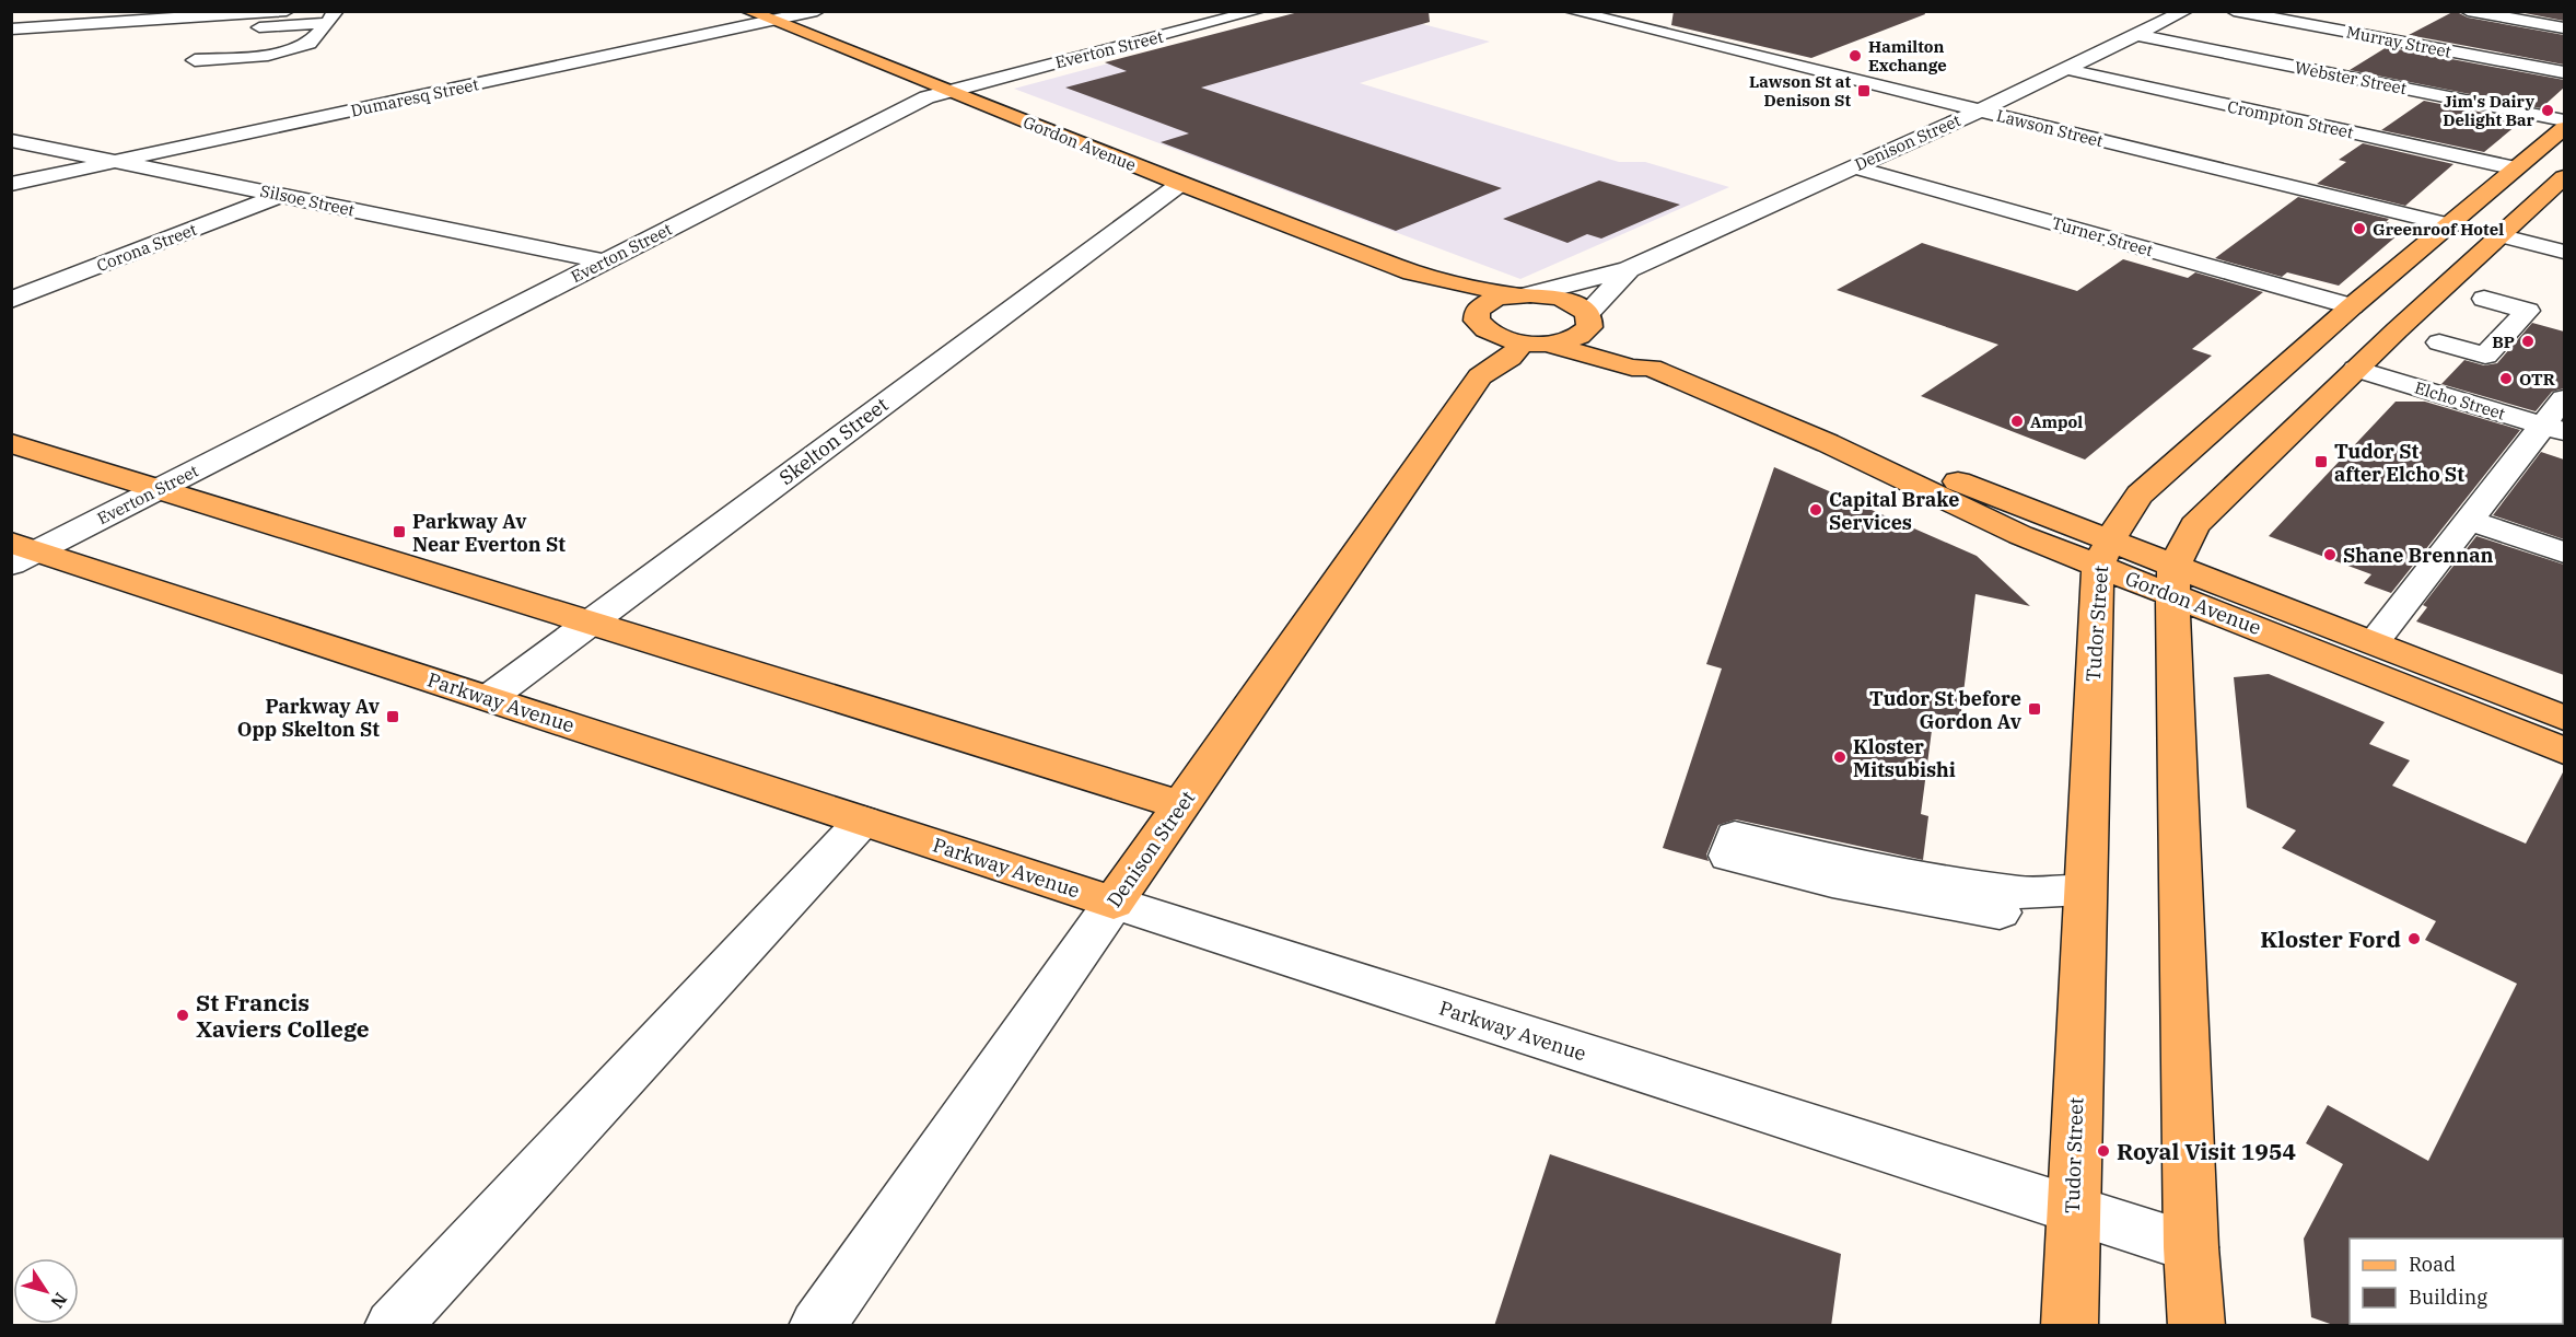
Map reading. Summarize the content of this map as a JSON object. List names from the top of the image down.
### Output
{
  "streets": {
    "main road": [
      "Denison Street",
      "Gordon Avenue",
      "Tudor Street",
      "Parkway Avenue"
    ],
    "street": [
      "Murray Street",
      "Everton Street",
      "Webster Street",
      "Dumaresq Street",
      "Crompton Street",
      "Lawson Street",
      "Silsoe Street",
      "Turner Street",
      "Corona Street",
      "Elcho Street",
      "Skelton Street"
    ]
  },
  "crossings": [
    ["Everton Street", "Gordon Avenue"],
    ["Everton Street", "Silsoe Street"],
    ["Everton Street", "Parkway Avenue"],
    ["Webster Street", "Denison Street"],
    ["Dumaresq Street", "Gordon Avenue"],
    ["Dumaresq Street", "Silsoe Street"],
    ["Crompton Street", "Denison Street"],
    ["Crompton Street", "Tudor Street"],
    ["Lawson Street", "Denison Street"],
    ["Lawson Street", "Tudor Street"],
    ["Denison Street", "Gordon Avenue"],
    ["Denison Street", "Turner Street"],
    ["Denison Street", "Parkway Avenue"],
    ["Gordon Avenue", "Skelton Street"],
    ["Gordon Avenue", "Tudor Street"],
    ["Silsoe Street", "Corona Street"],
    ["Turner Street", "Tudor Street"],
    ["Skelton Street", "Parkway Avenue"],
    ["Tudor Street", "Parkway Avenue"]
  ],
  "places": {
    "other": [
      "Hamilton Exchange",
      "Jim's Dairy Delight Bar",
      "Greenroof Hotel",
      "BP",
      "OTR",
      "Ampol",
      "Capital Brake Services",
      "Shane Brennan",
      "Kloster Mitsubishi",
      "Kloster Ford",
      "St Francis Xaviers College",
      "Royal Visit 1954"
    ],
    "transit": [
      "Lawson St at Denison St",
      "Tudor St after Elcho St",
      "Parkway Av Near Everton St",
      "Tudor St before Gordon Av",
      "Parkway Av Opp Skelton St"
    ]
  },
  "legend": ["Road", "Building"],
  "north": "bottom right"
}
